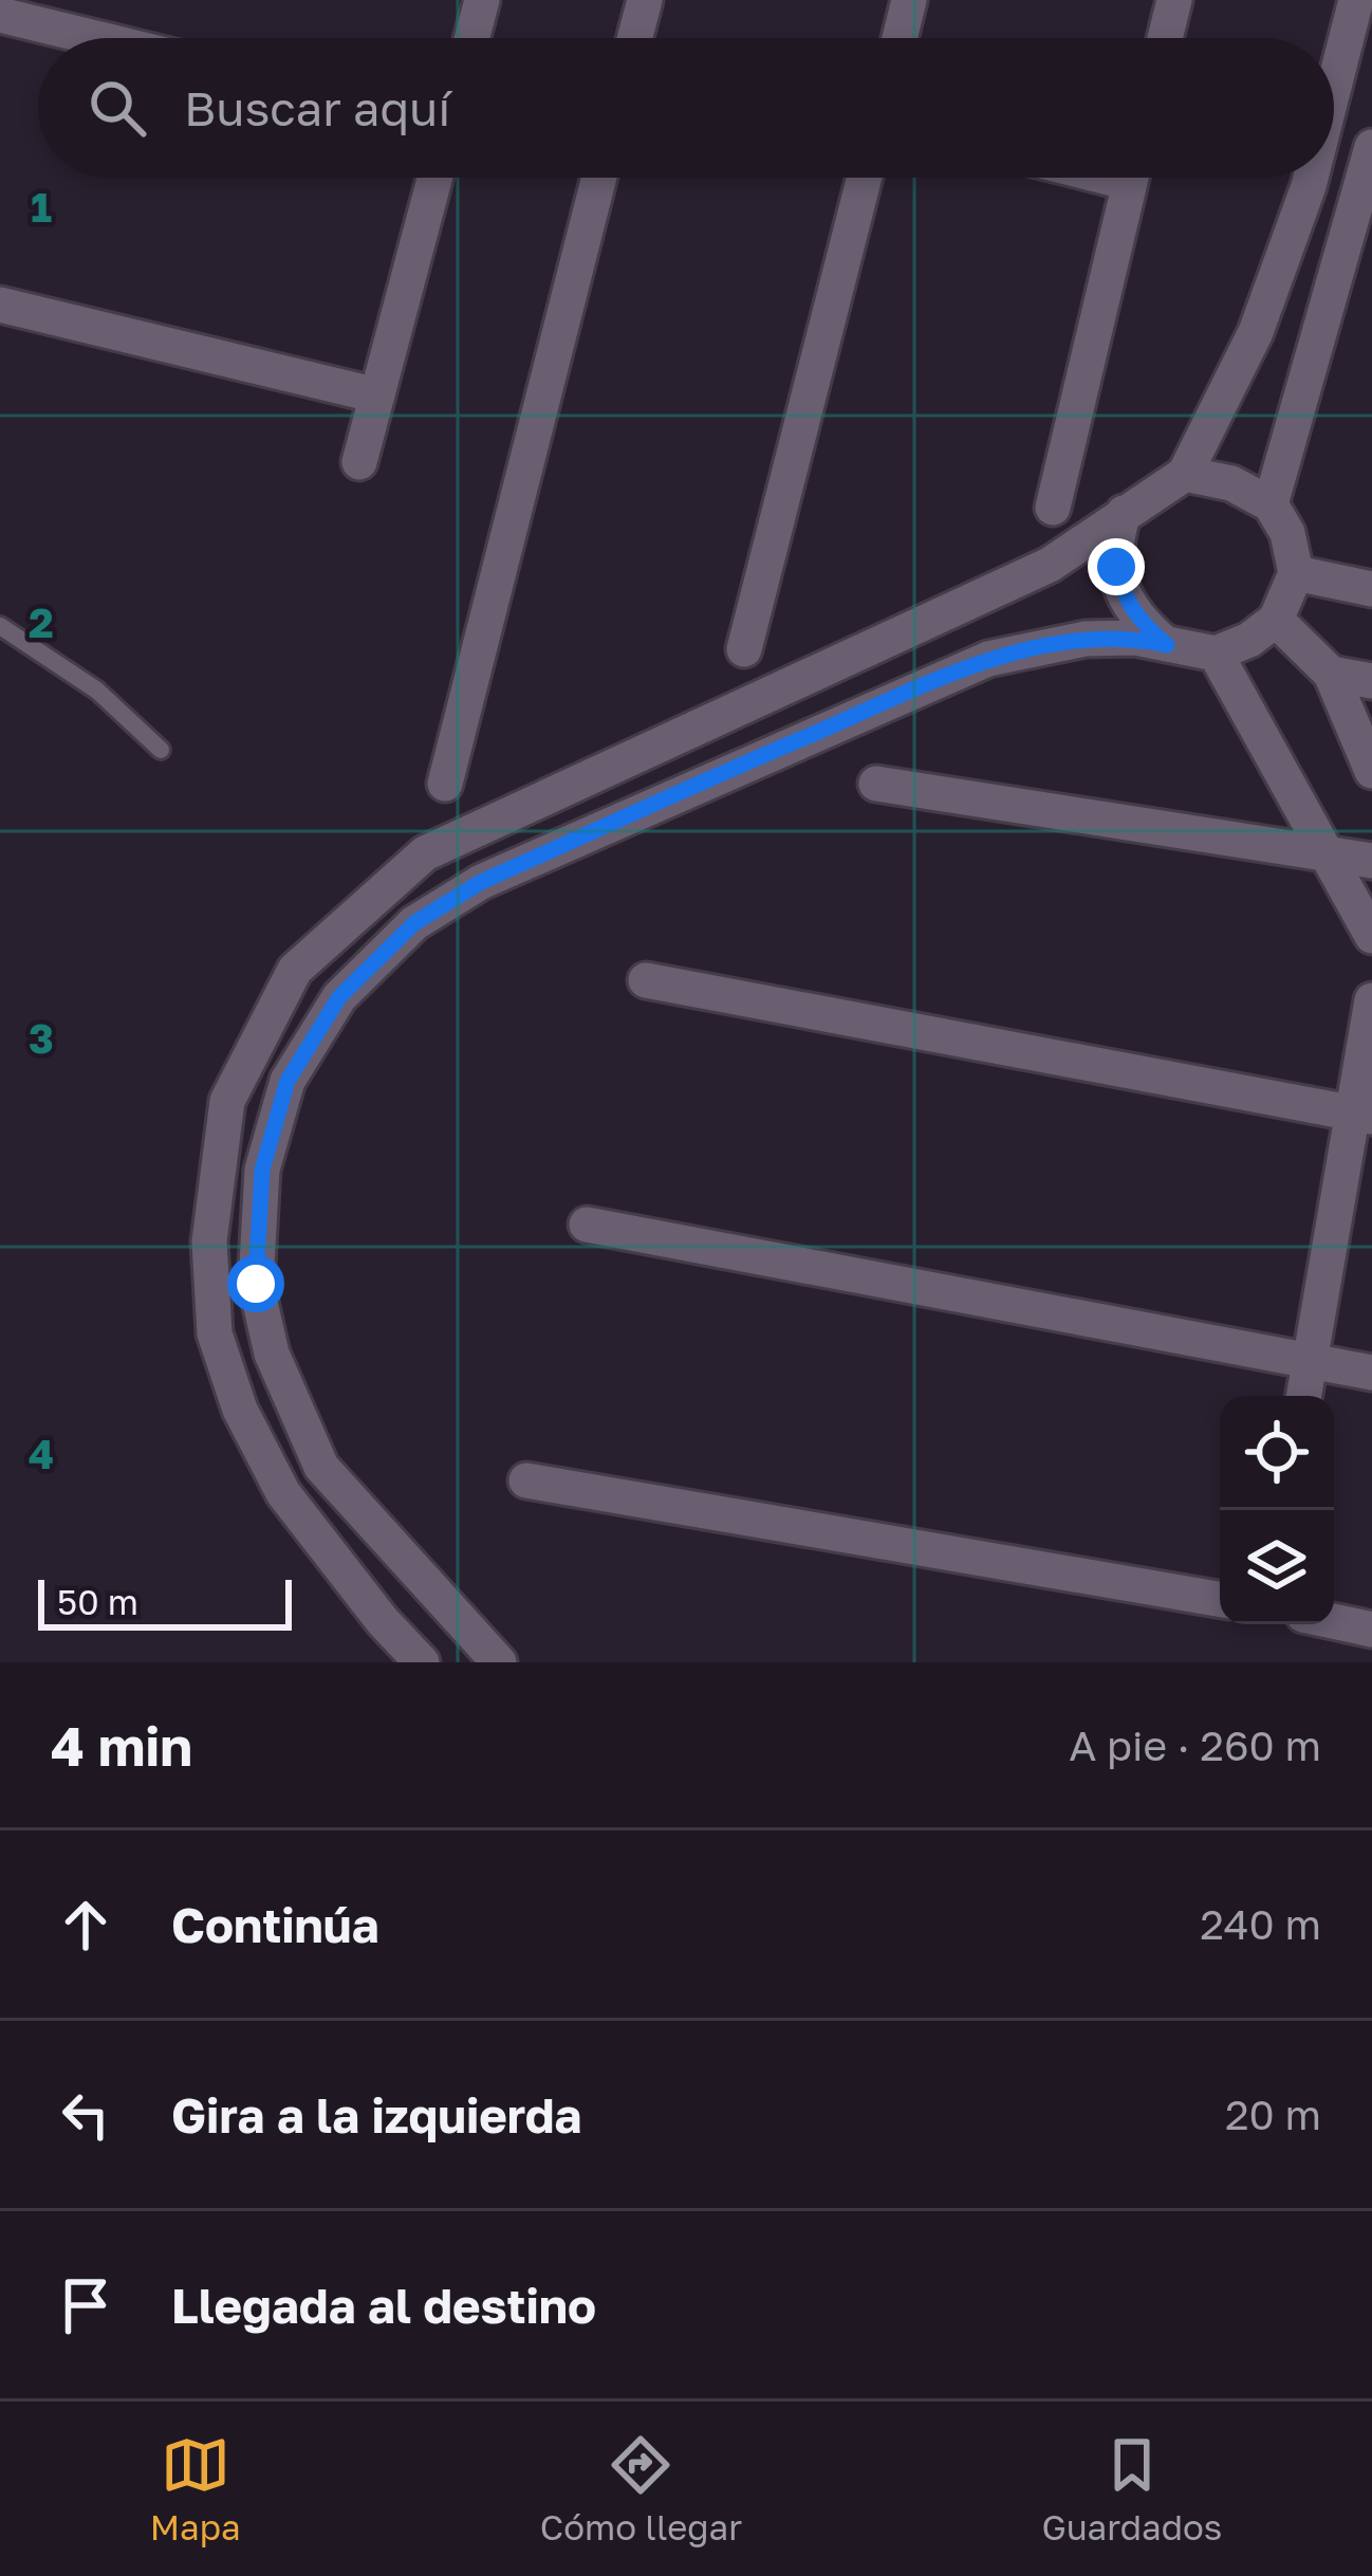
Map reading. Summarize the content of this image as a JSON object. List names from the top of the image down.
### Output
{
  "scale_bar": "50 m",
  "page": {
    "search": "Buscar aquí",
    "scale": "50 m",
    "heading": ["4 min", "A pie · 260 m"],
    "list": [
      ["Continúa", "240 m"],
      ["Gira a la izquierda", "20 m"],
      "Llegada al destino"
    ],
    "nav": ["Mapa", "Cómo llegar", "Guardados"]
  },
  "grid": {
    "rows": [
      "1",
      "2",
      "3",
      "4"
    ]
  }
}
